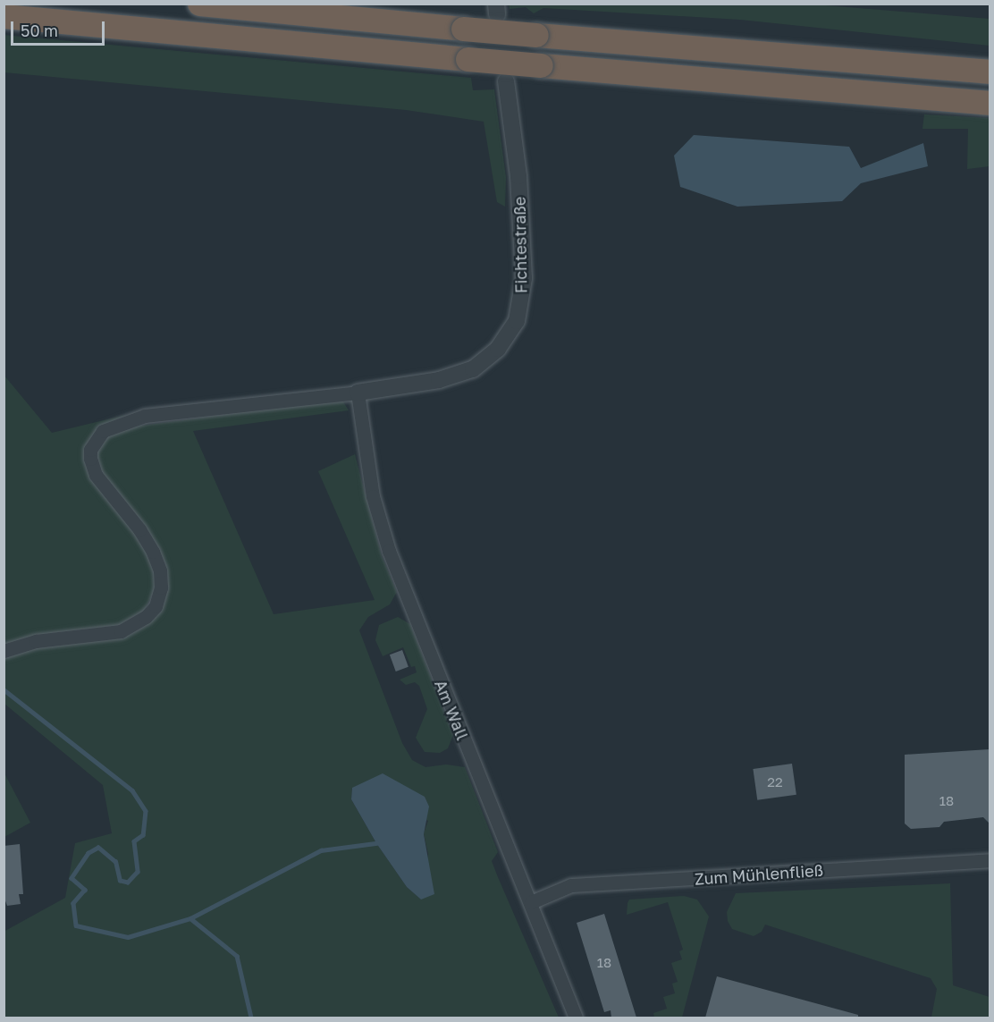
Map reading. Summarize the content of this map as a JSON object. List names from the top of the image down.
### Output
{
  "streets": {
    "street": ["Fichtestraße", "Am Wall", "Zum Mühlenfließ"]
  },
  "crossings": [
    ["Fichtestraße", "Am Wall"],
    ["Am Wall", "Zum Mühlenfließ"]
  ],
  "house_numbers": ["22", "18", "18"],
  "scale_bar": "50 m"
}
